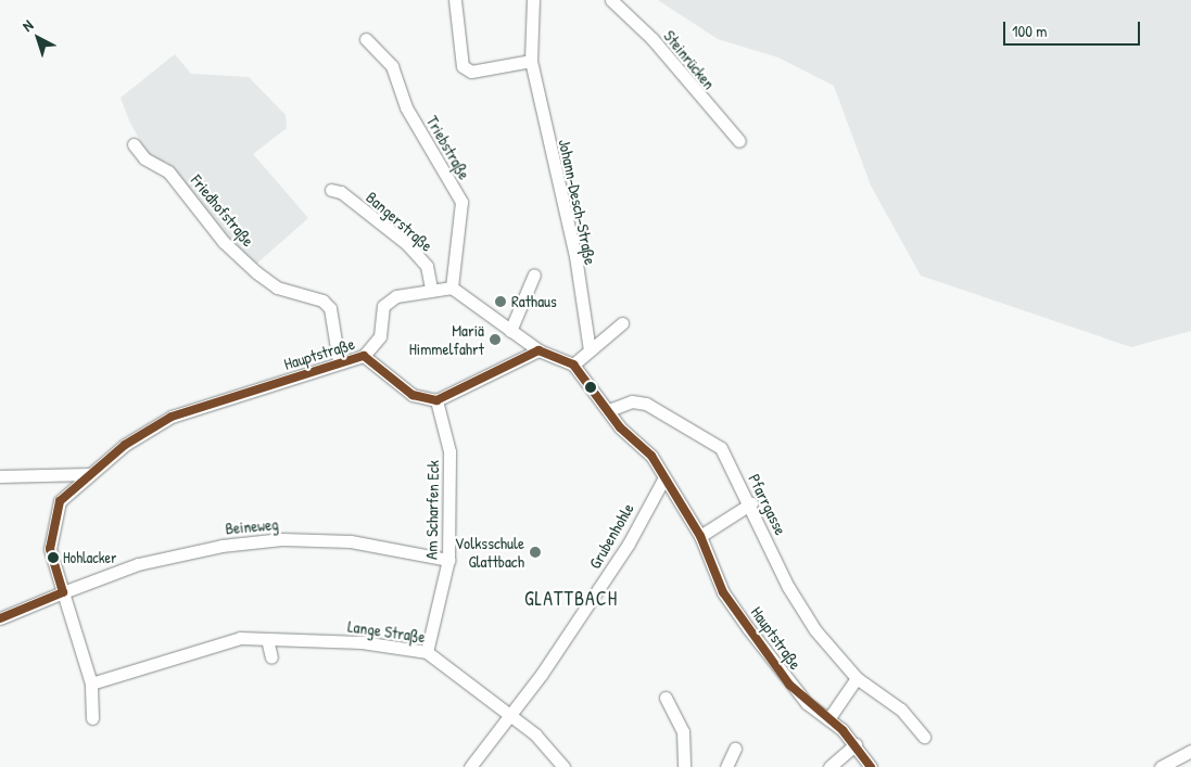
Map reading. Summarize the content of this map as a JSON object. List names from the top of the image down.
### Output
{
  "streets": {
    "street": [
      "Steinrücken",
      "Triebstraße",
      "Johann-Desch-Straße",
      "Friedhofstraße",
      "Bangerstraße",
      "Hauptstraße",
      "Pfarrgasse",
      "Am Scharfen Eck",
      "Beineweg",
      "Grubenhohle",
      "Lange Straße"
    ]
  },
  "crossings": [
    ["Friedhofstraße", "Hauptstraße"],
    ["Hauptstraße", "Pfarrgasse"],
    ["Hauptstraße", "Am Scharfen Eck"],
    ["Hauptstraße", "Beineweg"],
    ["Hauptstraße", "Grubenhohle"],
    ["Am Scharfen Eck", "Beineweg"],
    ["Am Scharfen Eck", "Lange Straße"],
    ["Grubenhohle", "Lange Straße"]
  ],
  "districts": ["GLATTBACH"],
  "places": [
    "Rathaus",
    "Mariä Himmelfahrt",
    "Volksschule Glattbach",
    "Hohlacker"
  ],
  "scale_bar": "100 m",
  "north": "top left"
}
